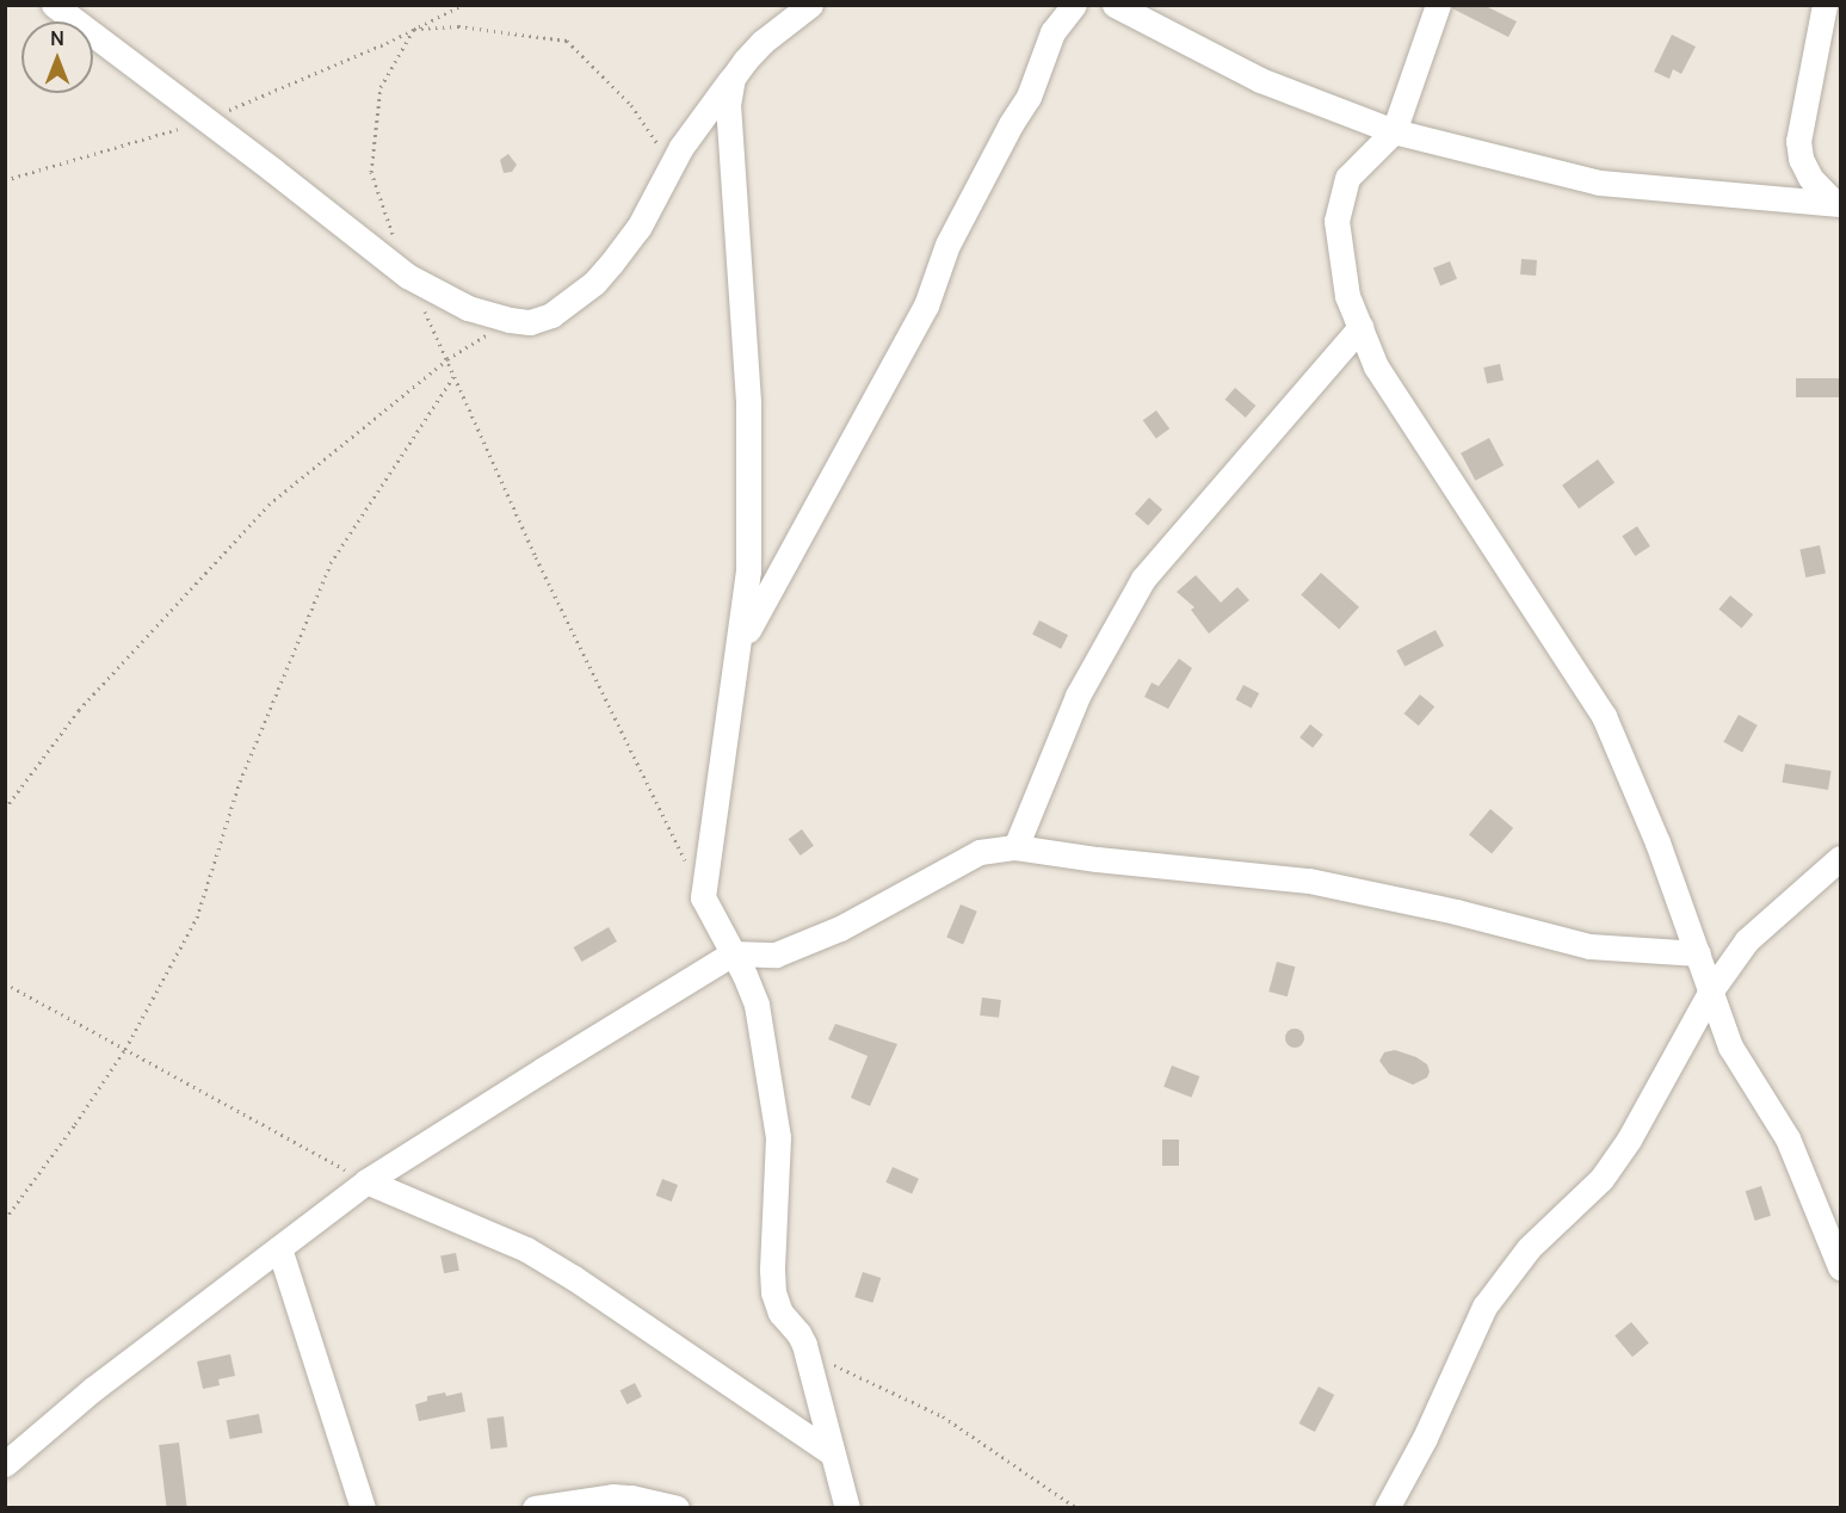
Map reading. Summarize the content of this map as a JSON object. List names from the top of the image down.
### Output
{
  "north": "top"
}
